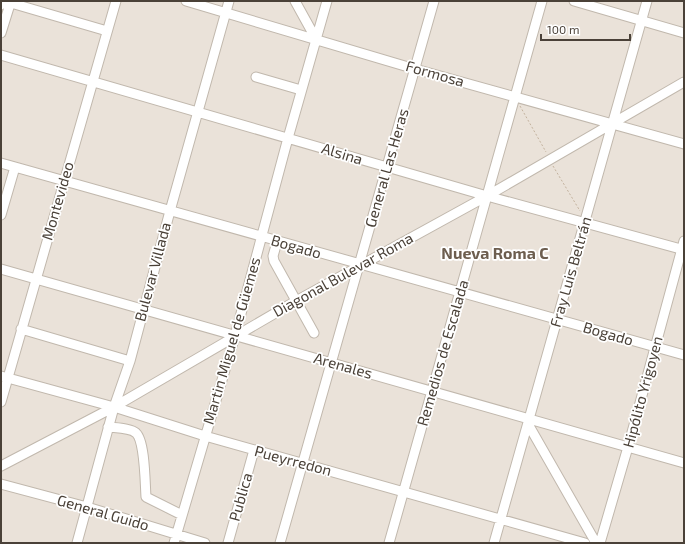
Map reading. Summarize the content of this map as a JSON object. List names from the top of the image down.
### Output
{
  "streets": {
    "street": [
      "Formosa",
      "Alsina",
      "General Las Heras",
      "Montevideo",
      "Bogado",
      "Bulevar Villada",
      "Fray Luis Beltrán",
      "Diagonal Bulevar Roma",
      "Martin Miguel de Güemes",
      "Remedios de Escalada",
      "Arenales",
      "Hipólito Yrigoyen",
      "Pueyrredon",
      "Publica",
      "General Guido"
    ]
  },
  "crossings": [
    ["Formosa", "General Las Heras"],
    ["Formosa", "Bulevar Villada"],
    ["Formosa", "Fray Luis Beltrán"],
    ["Formosa", "Diagonal Bulevar Roma"],
    ["Formosa", "Martin Miguel de Güemes"],
    ["Formosa", "Remedios de Escalada"],
    ["Alsina", "General Las Heras"],
    ["Alsina", "Montevideo"],
    ["Alsina", "Bulevar Villada"],
    ["Alsina", "Fray Luis Beltrán"],
    ["Alsina", "Diagonal Bulevar Roma"],
    ["Alsina", "Martin Miguel de Güemes"],
    ["Alsina", "Remedios de Escalada"],
    ["Alsina", "Hipólito Yrigoyen"],
    ["General Las Heras", "Bogado"],
    ["General Las Heras", "Diagonal Bulevar Roma"],
    ["General Las Heras", "Arenales"],
    ["General Las Heras", "Pueyrredon"],
    ["Montevideo", "Bogado"],
    ["Montevideo", "Arenales"],
    ["Montevideo", "Pueyrredon"],
    ["Bogado", "Bulevar Villada"],
    ["Bogado", "Fray Luis Beltrán"],
    ["Bogado", "Diagonal Bulevar Roma"],
    ["Bogado", "Martin Miguel de Güemes"],
    ["Bogado", "Remedios de Escalada"],
    ["Bogado", "Hipólito Yrigoyen"],
    ["Bulevar Villada", "Diagonal Bulevar Roma"],
    ["Bulevar Villada", "Arenales"],
    ["Bulevar Villada", "Pueyrredon"],
    ["Bulevar Villada", "General Guido"],
    ["Fray Luis Beltrán", "Diagonal Bulevar Roma"],
    ["Fray Luis Beltrán", "Arenales"],
    ["Fray Luis Beltrán", "Pueyrredon"],
    ["Diagonal Bulevar Roma", "Martin Miguel de Güemes"],
    ["Diagonal Bulevar Roma", "Remedios de Escalada"],
    ["Diagonal Bulevar Roma", "Arenales"],
    ["Diagonal Bulevar Roma", "Pueyrredon"],
    ["Martin Miguel de Güemes", "Arenales"],
    ["Martin Miguel de Güemes", "Pueyrredon"],
    ["Martin Miguel de Güemes", "General Guido"],
    ["Remedios de Escalada", "Arenales"],
    ["Remedios de Escalada", "Pueyrredon"],
    ["Arenales", "Hipólito Yrigoyen"],
    ["Pueyrredon", "Publica"]
  ],
  "districts": ["Nueva Roma C"],
  "scale_bar": "100 m"
}
